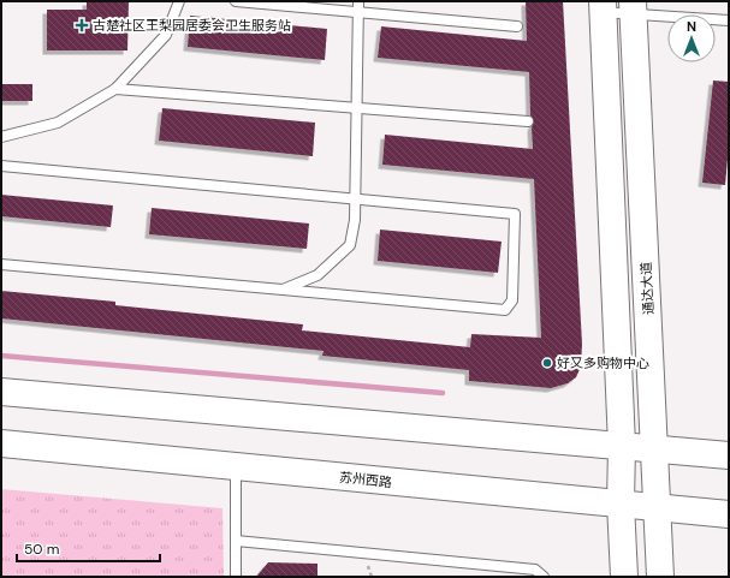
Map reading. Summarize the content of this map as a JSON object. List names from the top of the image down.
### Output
{
  "streets": {
    "main road": ["通达大道", "苏州西路"]
  },
  "crossings": [
    ["通达大道", "苏州西路"]
  ],
  "places": {
    "health": ["古楚社区王梨园居委会卫生服务站"],
    "other": ["好又多购物中心"]
  },
  "scale_bar": "50 m",
  "north": "top"
}
